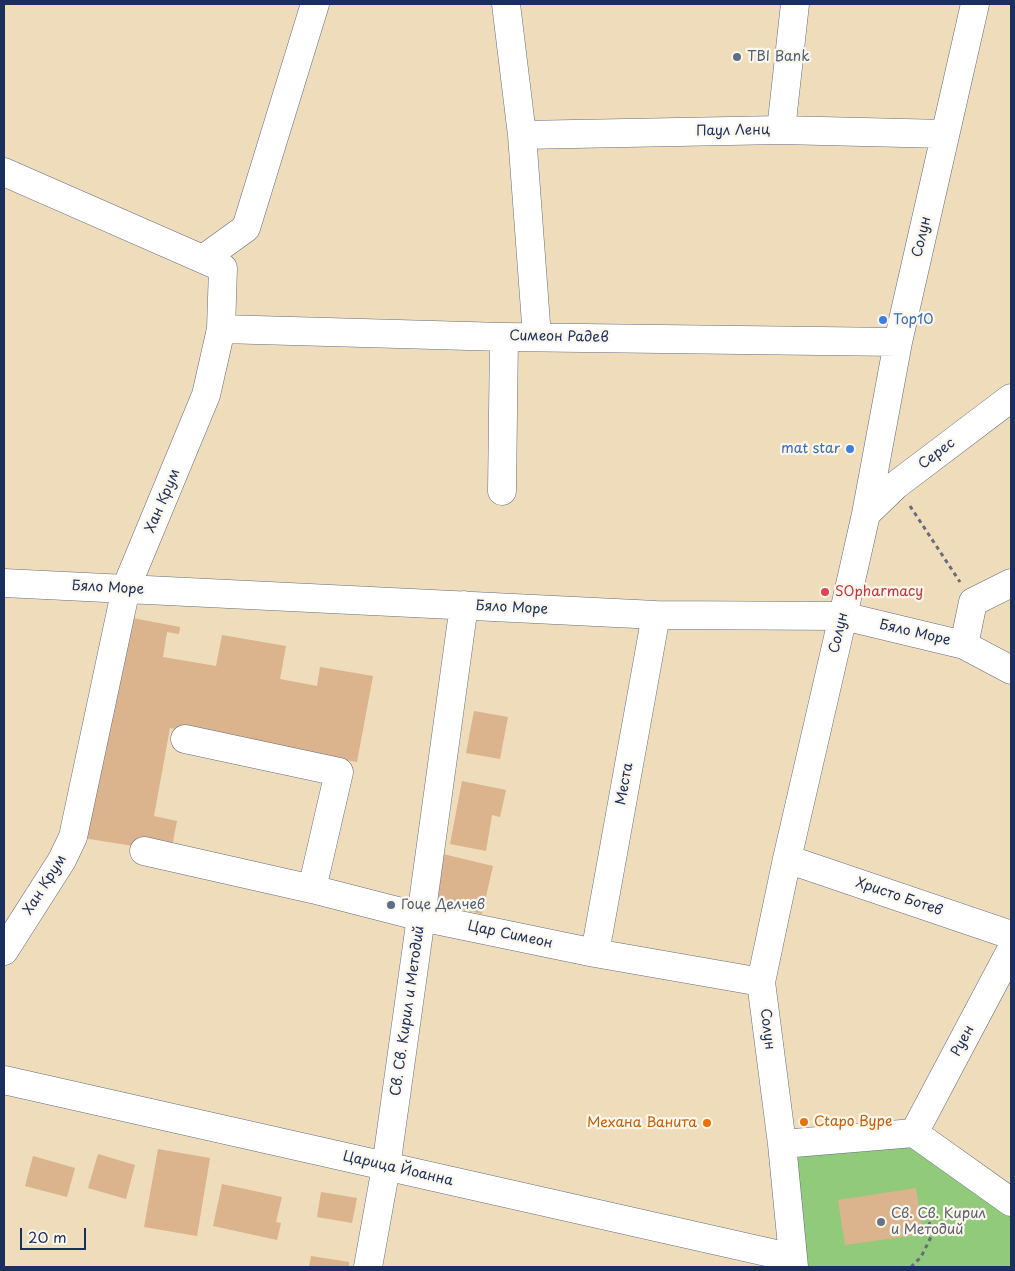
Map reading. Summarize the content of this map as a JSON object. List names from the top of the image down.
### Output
{
  "streets": {
    "street": [
      "Паул Ленц",
      "Солун",
      "Симеон Радев",
      "Серес",
      "Хан Крум",
      "Бяло Море",
      "Места",
      "Христо Ботев",
      "Цар Симеон",
      "Св. Св. Кирил и Методий",
      "Руен",
      "Царица Йоанна"
    ]
  },
  "crossings": [
    ["Паул Ленц", "Солун"],
    ["Солун", "Симеон Радев"],
    ["Солун", "Серес"],
    ["Солун", "Бяло Море"],
    ["Солун", "Христо Ботев"],
    ["Солун", "Цар Симеон"],
    ["Солун", "Царица Йоанна"],
    ["Симеон Радев", "Хан Крум"],
    ["Хан Крум", "Бяло Море"],
    ["Бяло Море", "Места"],
    ["Бяло Море", "Св. Св. Кирил и Методий"],
    ["Места", "Цар Симеон"],
    ["Цар Симеон", "Св. Св. Кирил и Методий"],
    ["Св. Св. Кирил и Методий", "Царица Йоанна"]
  ],
  "places": [
    "TBI Bank",
    "Top10",
    "mat star",
    "SOpharmacy",
    "Гоце Делчев",
    "Ctapo Bype",
    "Механа Ванита",
    "Св. Св. Кирил и Методий"
  ],
  "scale_bar": "20 m"
}
